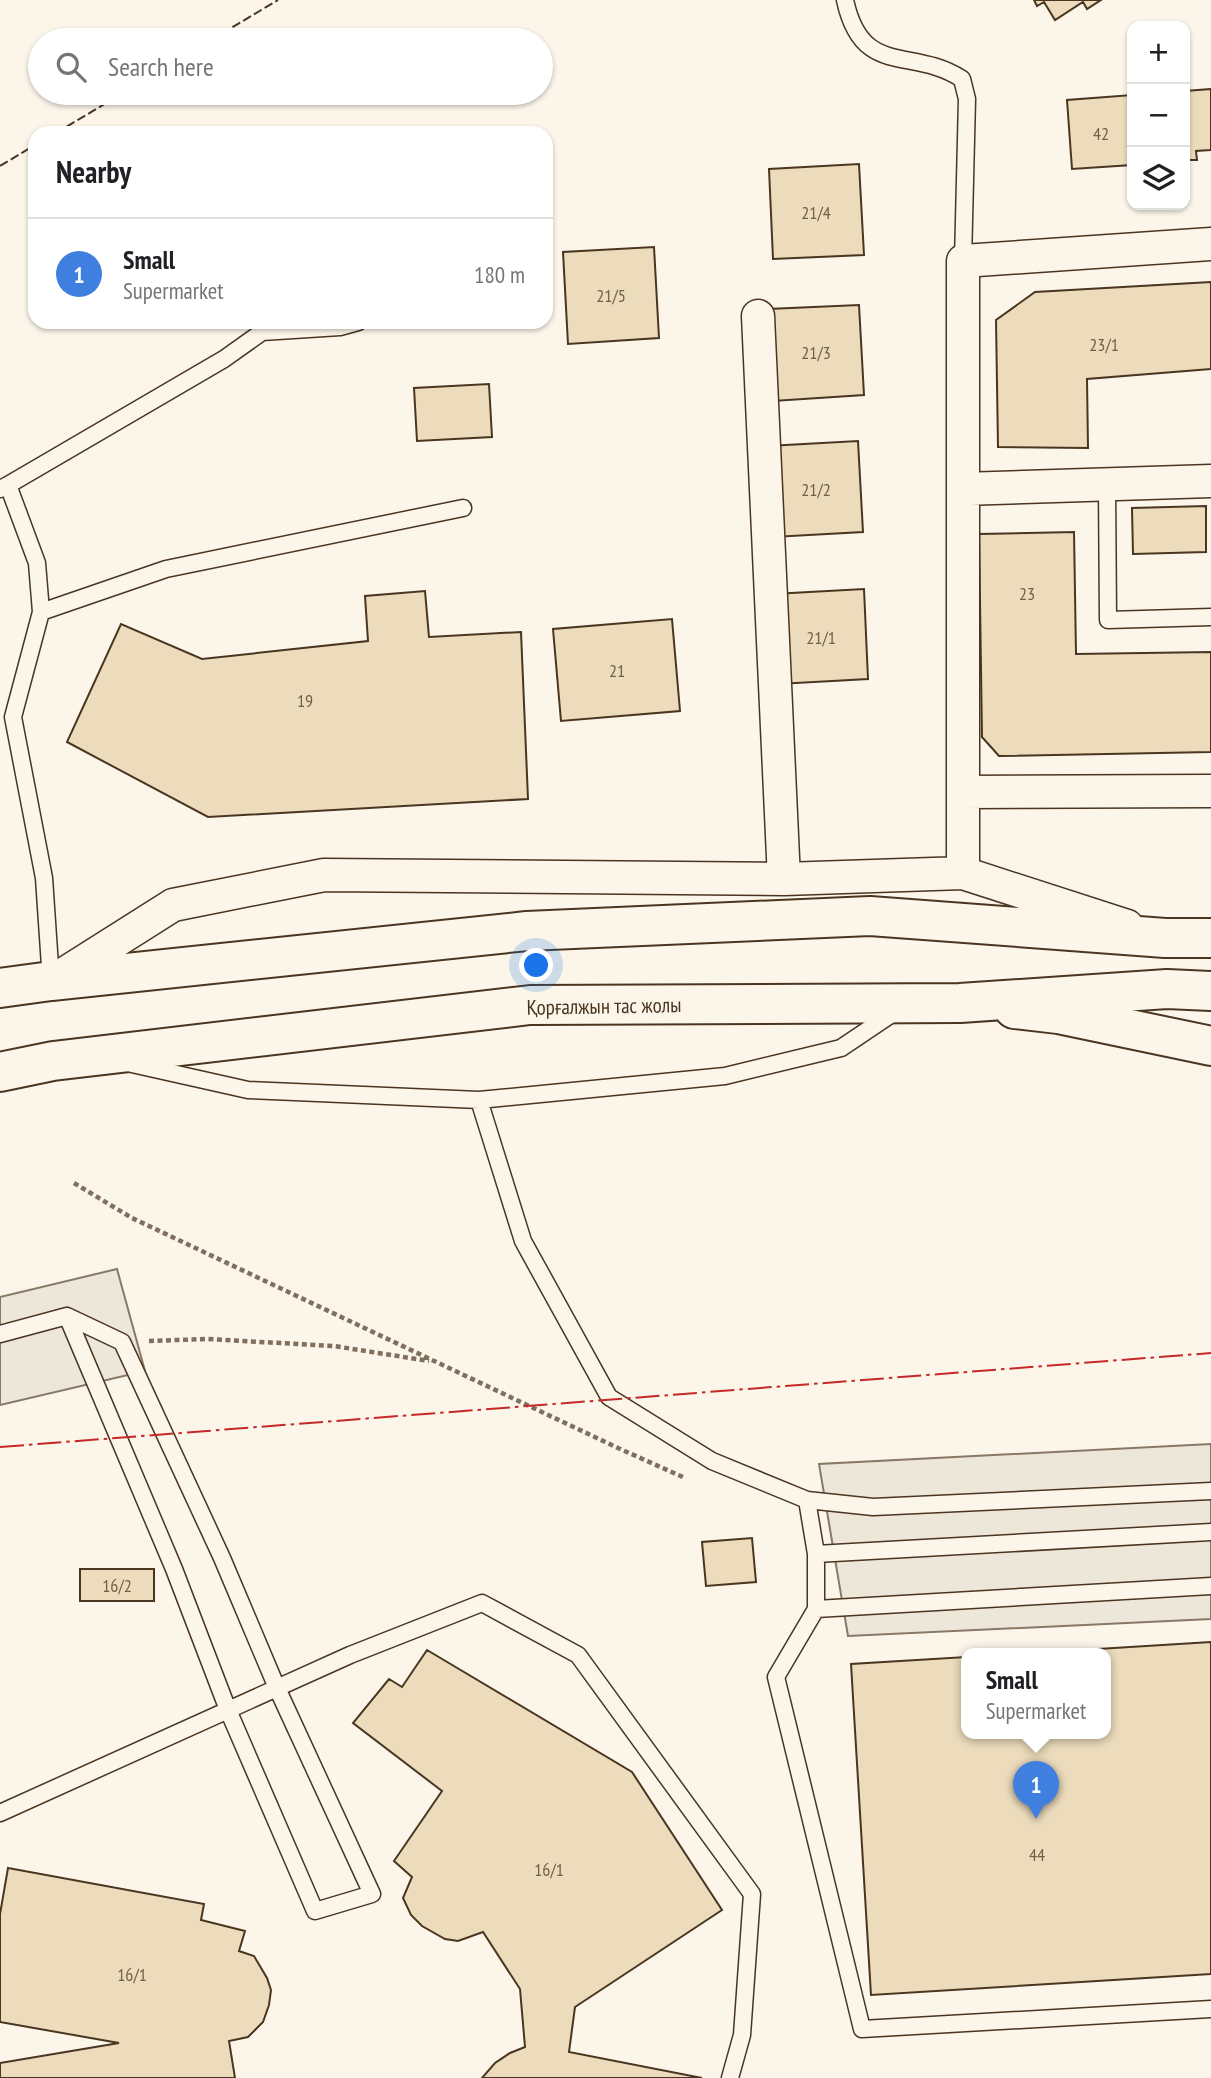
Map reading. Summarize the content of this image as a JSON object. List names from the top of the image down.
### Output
{
  "streets": {
    "main road": ["Қорғалжын тас жолы"]
  },
  "house_numbers": [
    "42",
    "21/4",
    "21/5",
    "23/1",
    "21/3",
    "21/2",
    "23",
    "21/1",
    "21",
    "19",
    "16/2",
    "44",
    "16/1",
    "16/1"
  ],
  "page": {
    "map_buttons": ["+", "−"],
    "search": "Search here",
    "heading": "Nearby",
    "list": [
      {
        "mark": "1",
        "name": "Small",
        "note": "Supermarket",
        "value": "180 m"
      }
    ],
    "popup": ["Small", "Supermarket"],
    "pins": "1"
  }
}
